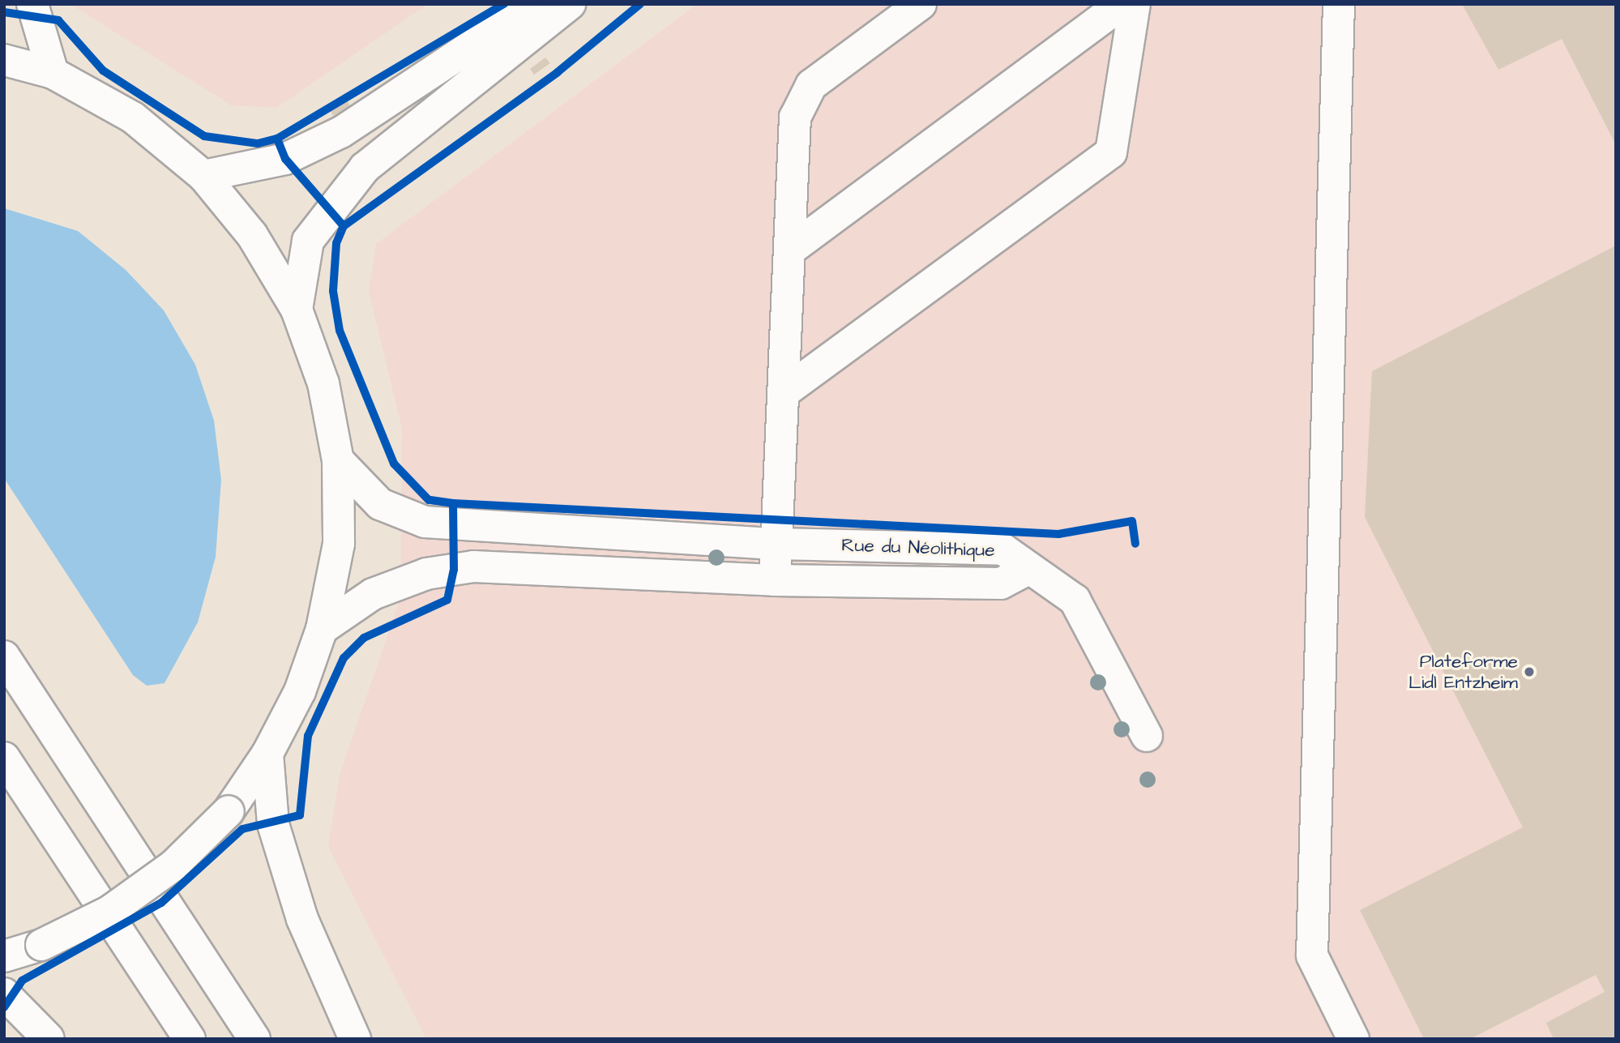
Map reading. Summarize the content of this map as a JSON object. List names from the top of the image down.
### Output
{
  "streets": {
    "main road": ["Rue du Néolithique"]
  },
  "places": ["Plateforme Lidl Entzheim"]
}
